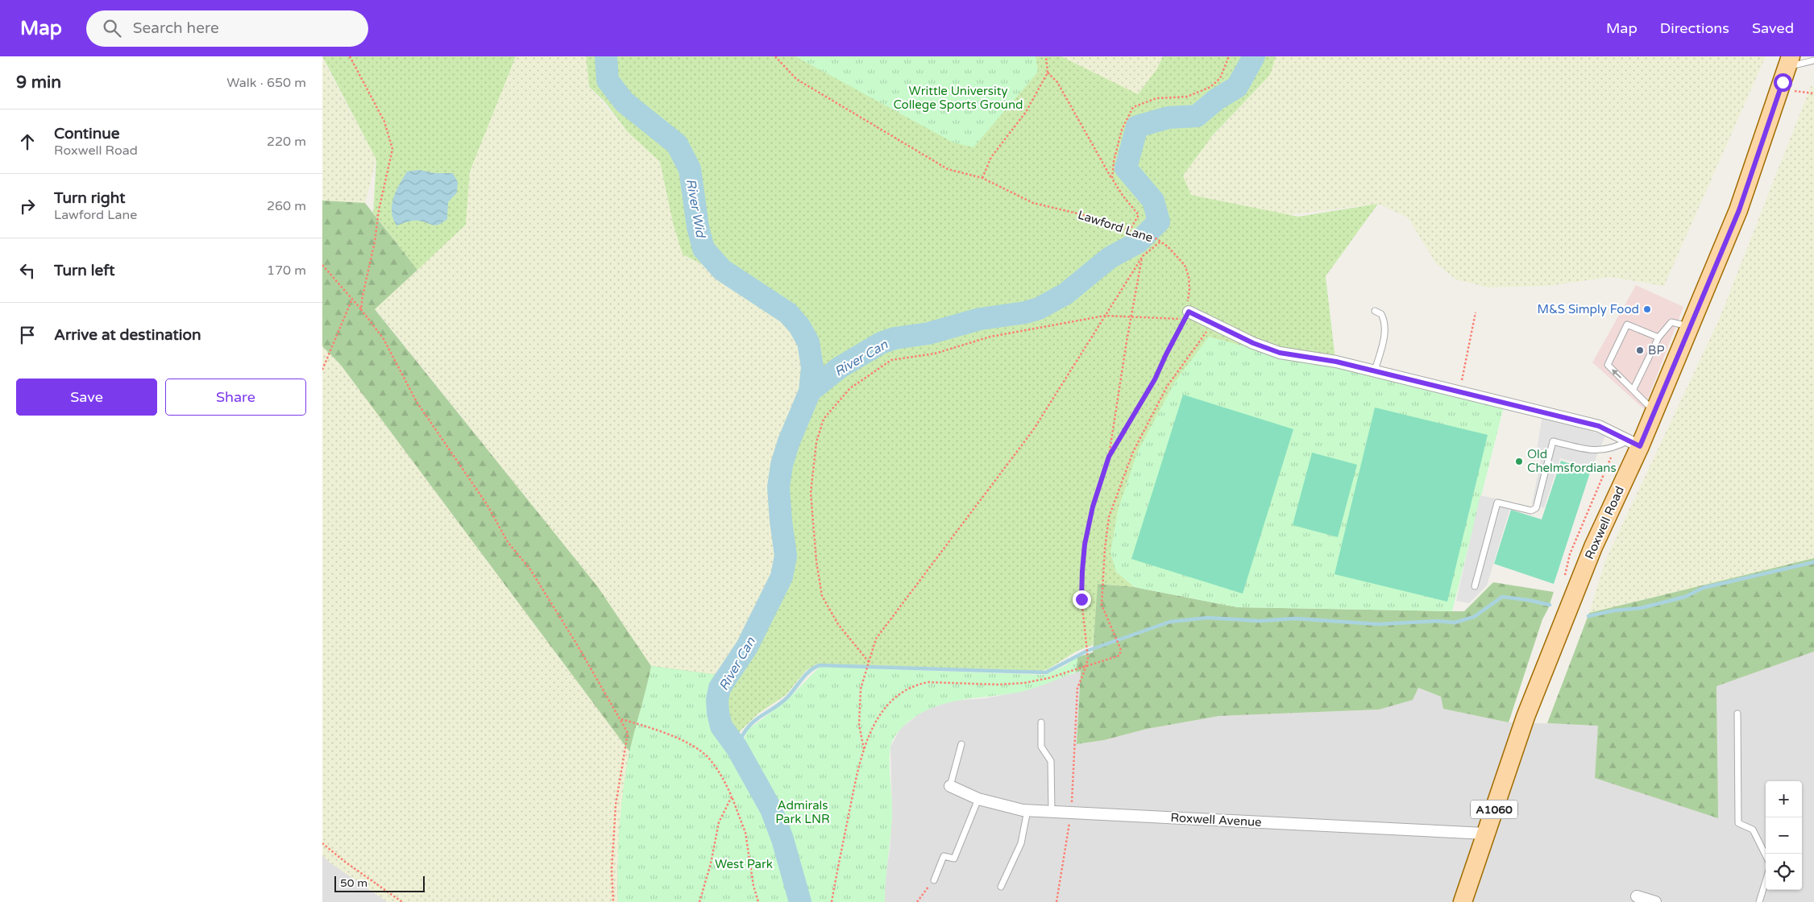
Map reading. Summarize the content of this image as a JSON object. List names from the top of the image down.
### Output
{
  "streets": {
    "main road": ["Roxwell Road", "A1060"],
    "street": ["Roxwell Avenue"],
    "path": ["Lawford Lane"]
  },
  "crossings": [
    ["Roxwell Road", "Roxwell Avenue"]
  ],
  "water": ["River Wid", "River Can"],
  "parks": ["Writtle University College Sports Ground", "Admirals Park LNR", "West Park"],
  "places": ["M&S Simply Food", "BP", "Old Chelmsfordians"],
  "scale_bar": "50 m",
  "page": {
    "header": "Map",
    "search": "Search here",
    "nav": ["Map", "Directions", "Saved"],
    "heading": ["9 min", "Walk · 650 m"],
    "list": [
      ["Continue", "Roxwell Road", "220 m"],
      ["Turn right", "Lawford Lane", "260 m"],
      ["Turn left", "170 m"],
      "Arrive at destination"
    ],
    "buttons": ["Save", "Share"],
    "map_buttons": ["+", "−"],
    "scale": "50 m"
  }
}
